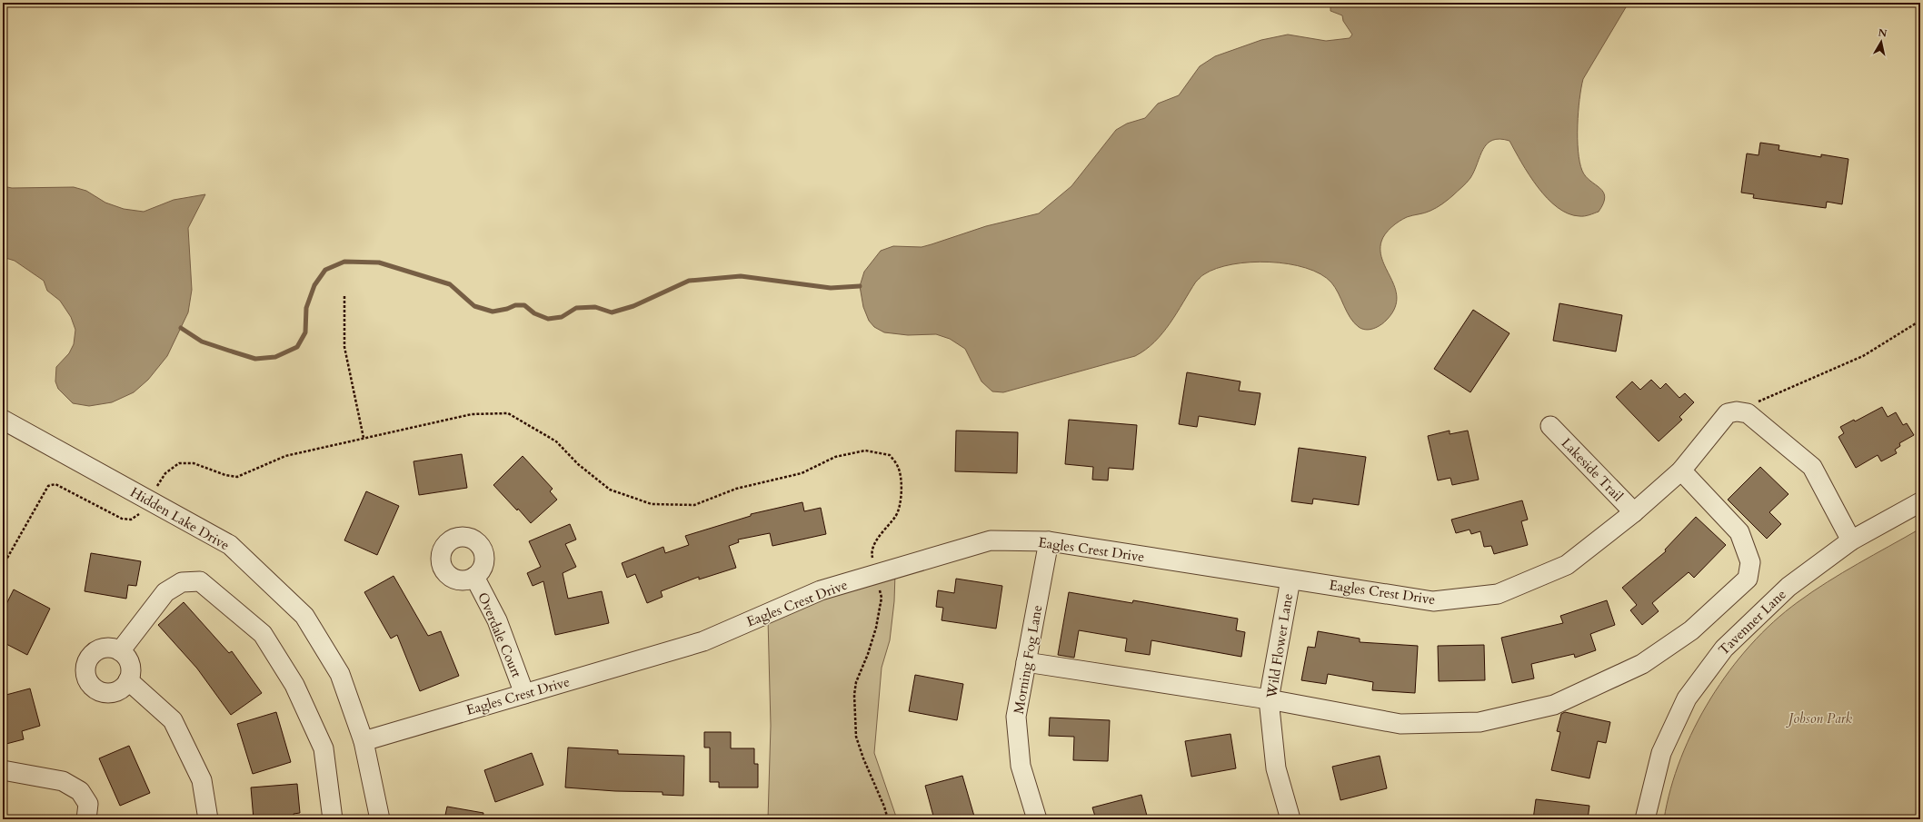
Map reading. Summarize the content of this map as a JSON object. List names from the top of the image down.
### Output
{
  "streets": {
    "street": [
      "Lakeside Trail",
      "Hidden Lake Drive",
      "Eagles Crest Drive",
      "Tavenner Lane",
      "Overdale Court",
      "Wild Flower Lane",
      "Morning Fog Lane"
    ]
  },
  "crossings": [
    ["Lakeside Trail", "Eagles Crest Drive"],
    ["Hidden Lake Drive", "Eagles Crest Drive"],
    ["Eagles Crest Drive", "Overdale Court"],
    ["Eagles Crest Drive", "Wild Flower Lane"],
    ["Eagles Crest Drive", "Morning Fog Lane"]
  ],
  "parks": ["Jobson Park"],
  "north": "top"
}
